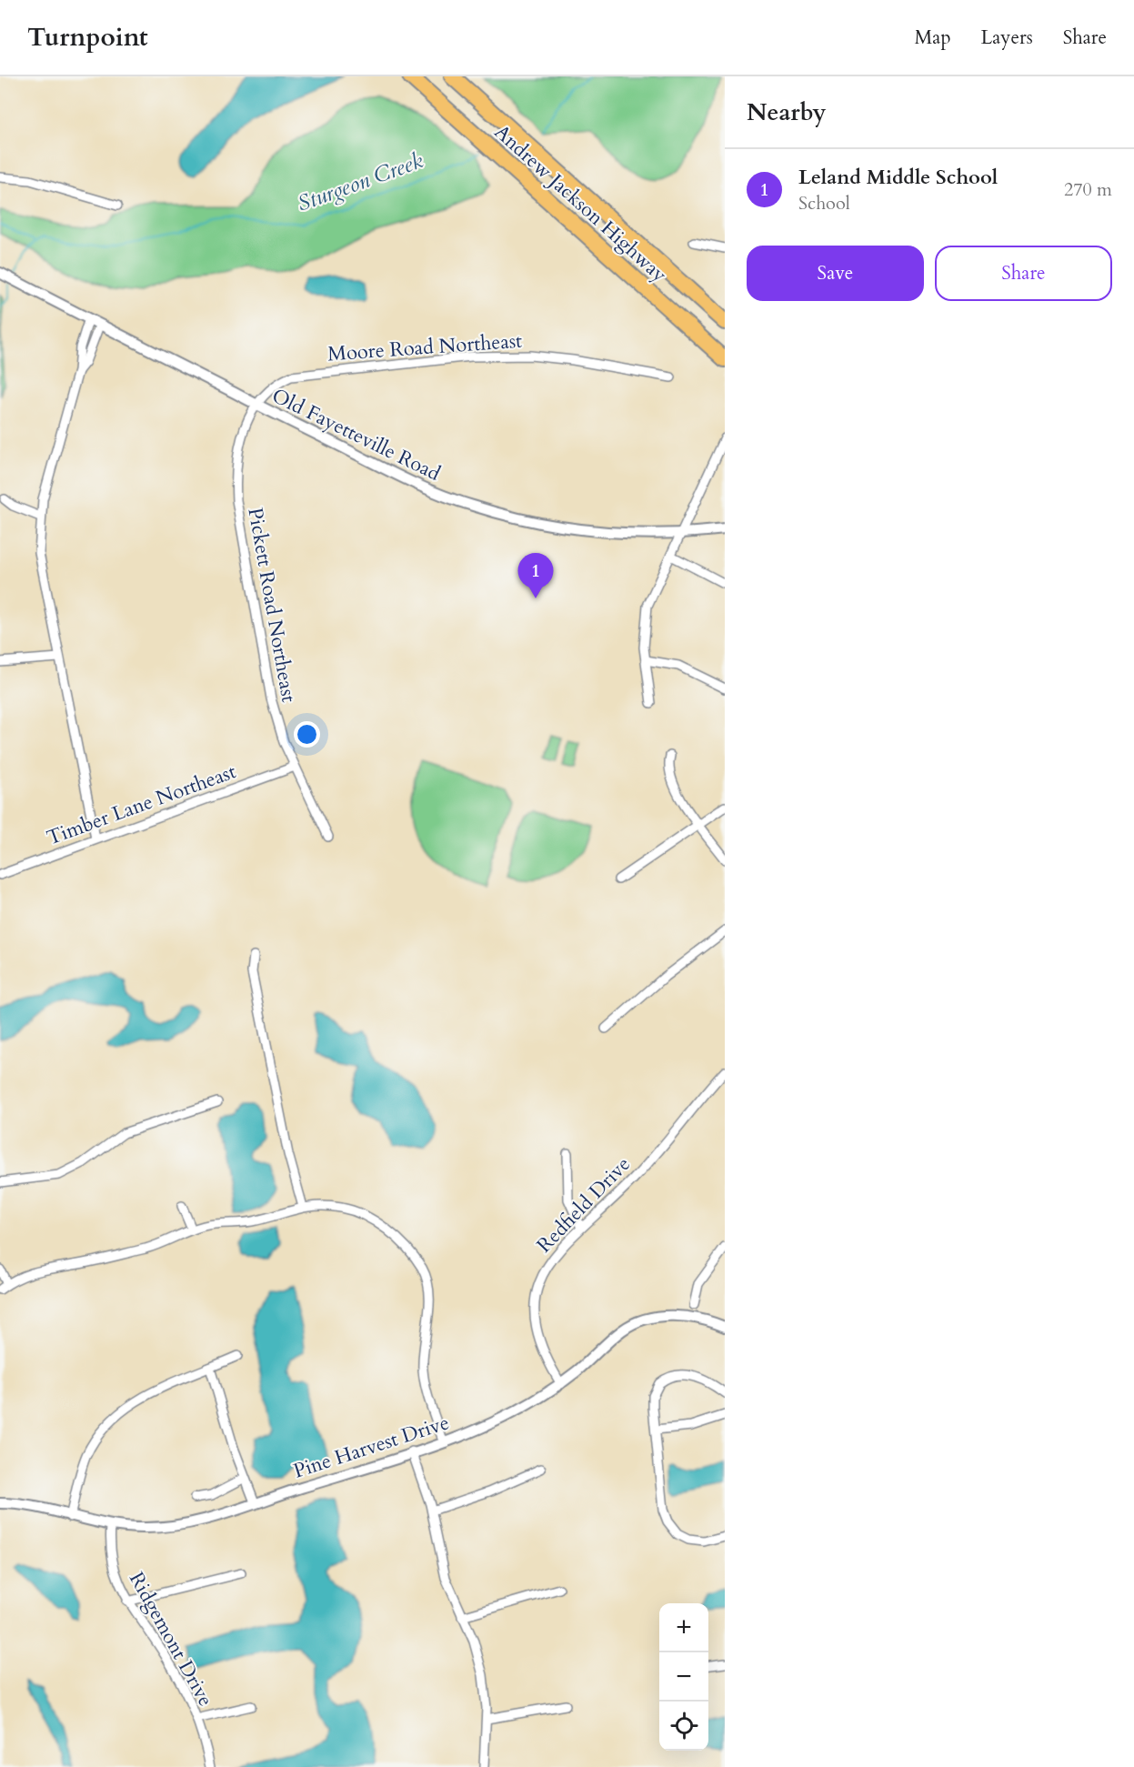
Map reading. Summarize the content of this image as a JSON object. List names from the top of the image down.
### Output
{
  "streets": {
    "highway": ["Andrew Jackson Highway"],
    "street": [
      "Moore Road Northeast",
      "Old Fayetteville Road",
      "Pickett Road Northeast",
      "Timber Lane Northeast",
      "Redfield Drive",
      "Pine Harvest Drive",
      "Ridgemont Drive"
    ]
  },
  "crossings": [
    ["Moore Road Northeast", "Old Fayetteville Road"],
    ["Moore Road Northeast", "Pickett Road Northeast"],
    ["Old Fayetteville Road", "Pickett Road Northeast"],
    ["Pickett Road Northeast", "Timber Lane Northeast"],
    ["Redfield Drive", "Pine Harvest Drive"],
    ["Pine Harvest Drive", "Ridgemont Drive"]
  ],
  "water": ["Sturgeon Creek"],
  "page": {
    "header": "Turnpoint",
    "nav": ["Map", "Layers", "Share"],
    "heading": "Nearby",
    "list": [
      {
        "mark": "1",
        "name": "Leland Middle School",
        "note": "School",
        "value": "270 m"
      }
    ],
    "buttons": ["Save", "Share"],
    "pins": "1",
    "map_buttons": ["+", "−"]
  }
}
